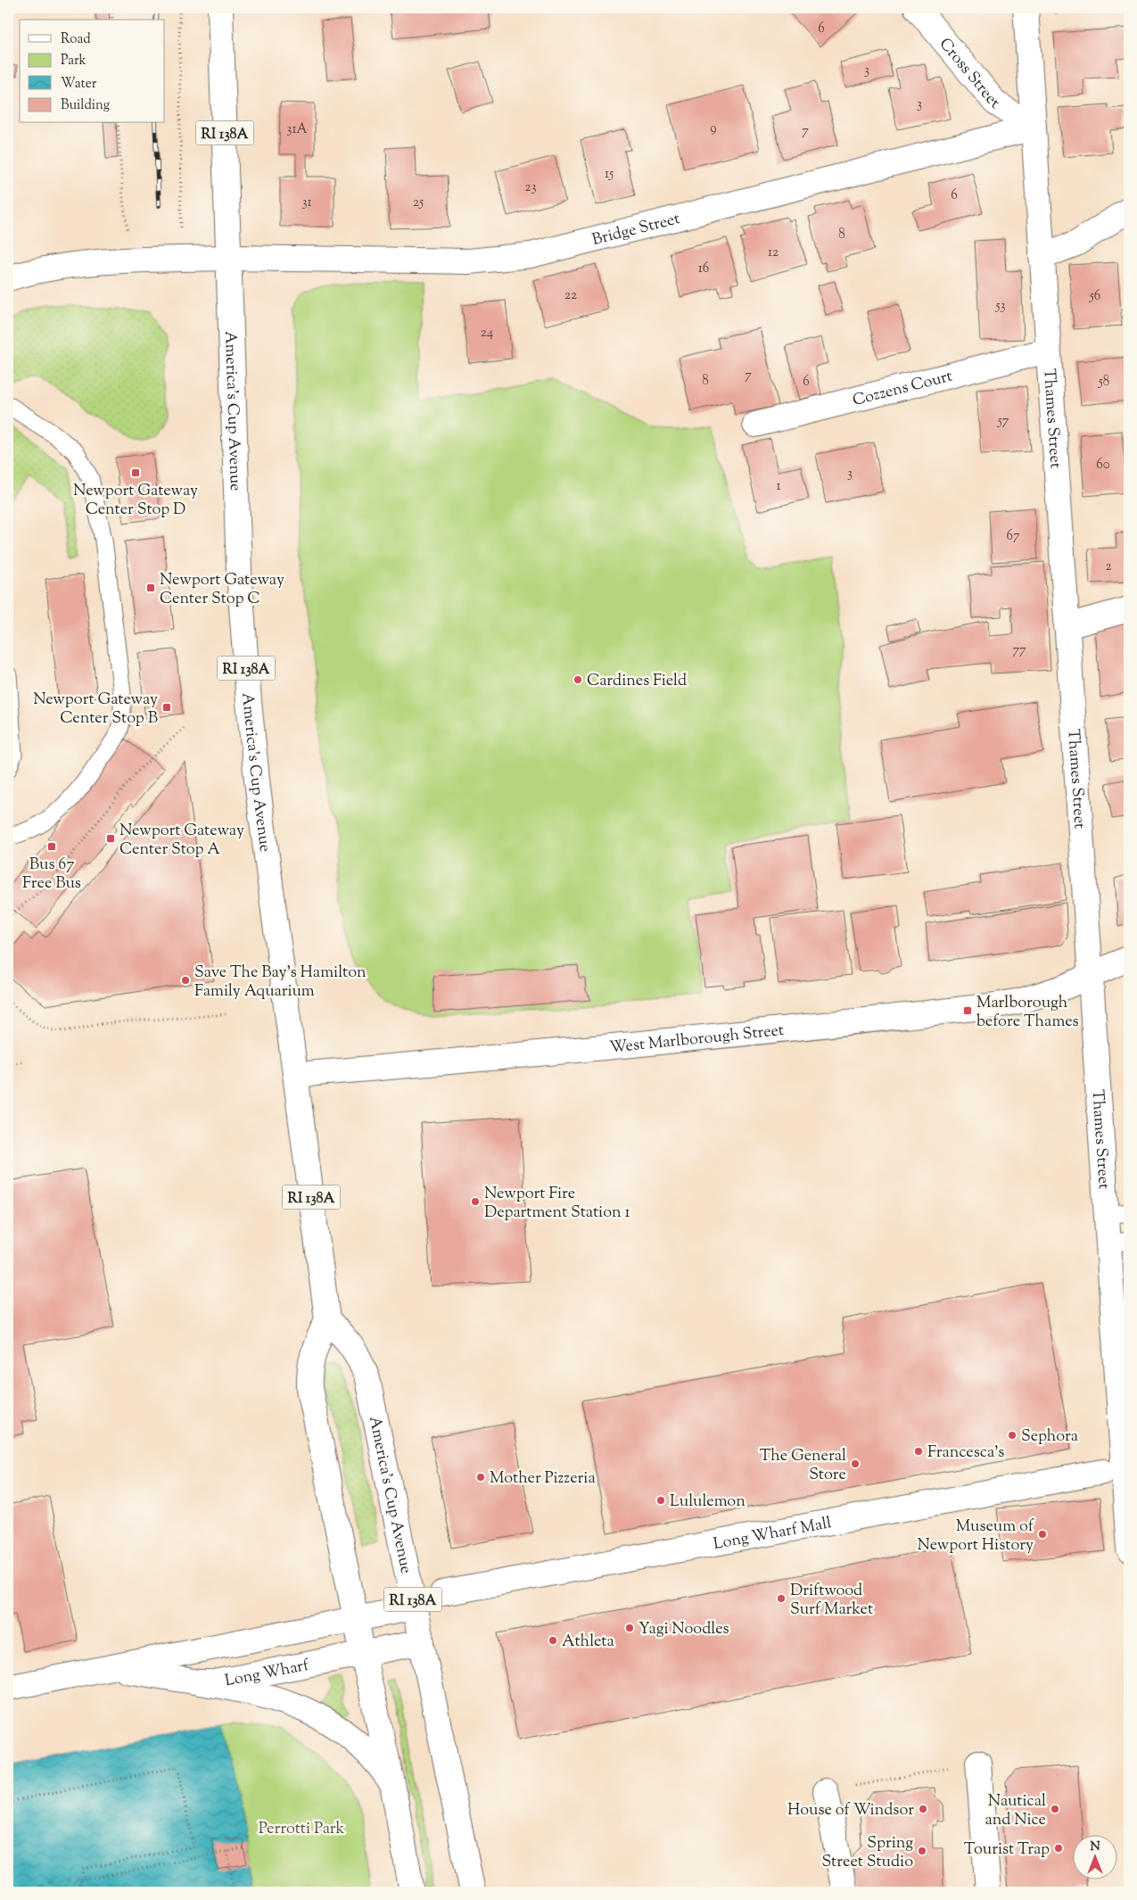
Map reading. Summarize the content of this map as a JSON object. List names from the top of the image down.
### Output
{
  "streets": {
    "main road": [
      "Cross Street",
      "RI 138A",
      "Bridge Street",
      "Cozzens Court",
      "America's Cup Avenue",
      "Thames Street",
      "West Marlborough Street",
      "Long Wharf Mall",
      "Long Wharf"
    ]
  },
  "crossings": [
    ["Cross Street", "Bridge Street"],
    ["Cross Street", "Thames Street"],
    ["Bridge Street", "America's Cup Avenue"],
    ["Bridge Street", "Thames Street"],
    ["Cozzens Court", "Thames Street"],
    ["America's Cup Avenue", "West Marlborough Street"],
    ["America's Cup Avenue", "Long Wharf"],
    ["Thames Street", "West Marlborough Street"],
    ["Thames Street", "Long Wharf Mall"]
  ],
  "parks": ["Perrotti Park"],
  "places": {
    "transit": [
      "Newport Gateway Center Stop D",
      "Newport Gateway Center Stop C",
      "Newport Gateway Center Stop B",
      "Newport Gateway Center Stop A",
      "Bus 67 Free Bus",
      "Marlborough before Thames"
    ],
    "other": [
      "Cardines Field",
      "Save The Bay’s Hamilton Family Aquarium",
      "Newport Fire Department Station 1",
      "Sephora",
      "Francesca's",
      "The General Store",
      "Mother Pizzeria",
      "Lululemon",
      "Museum of Newport History",
      "Driftwood Surf Market",
      "Yagi Noodles",
      "Athleta",
      "House of Windsor",
      "Nautical and Nice",
      "Tourist Trap",
      "Spring Street Studio"
    ]
  },
  "house_numbers": [
    "6",
    "3",
    "3",
    "9",
    "31A",
    "7",
    "15",
    "23",
    "6",
    "31",
    "25",
    "8",
    "12",
    "16",
    "22",
    "56",
    "53",
    "24",
    "7",
    "8",
    "6",
    "58",
    "57",
    "60",
    "3",
    "1",
    "67",
    "2",
    "77"
  ],
  "legend": [
    "Road",
    "Park",
    "Water",
    "Building"
  ],
  "north": "top"
}
